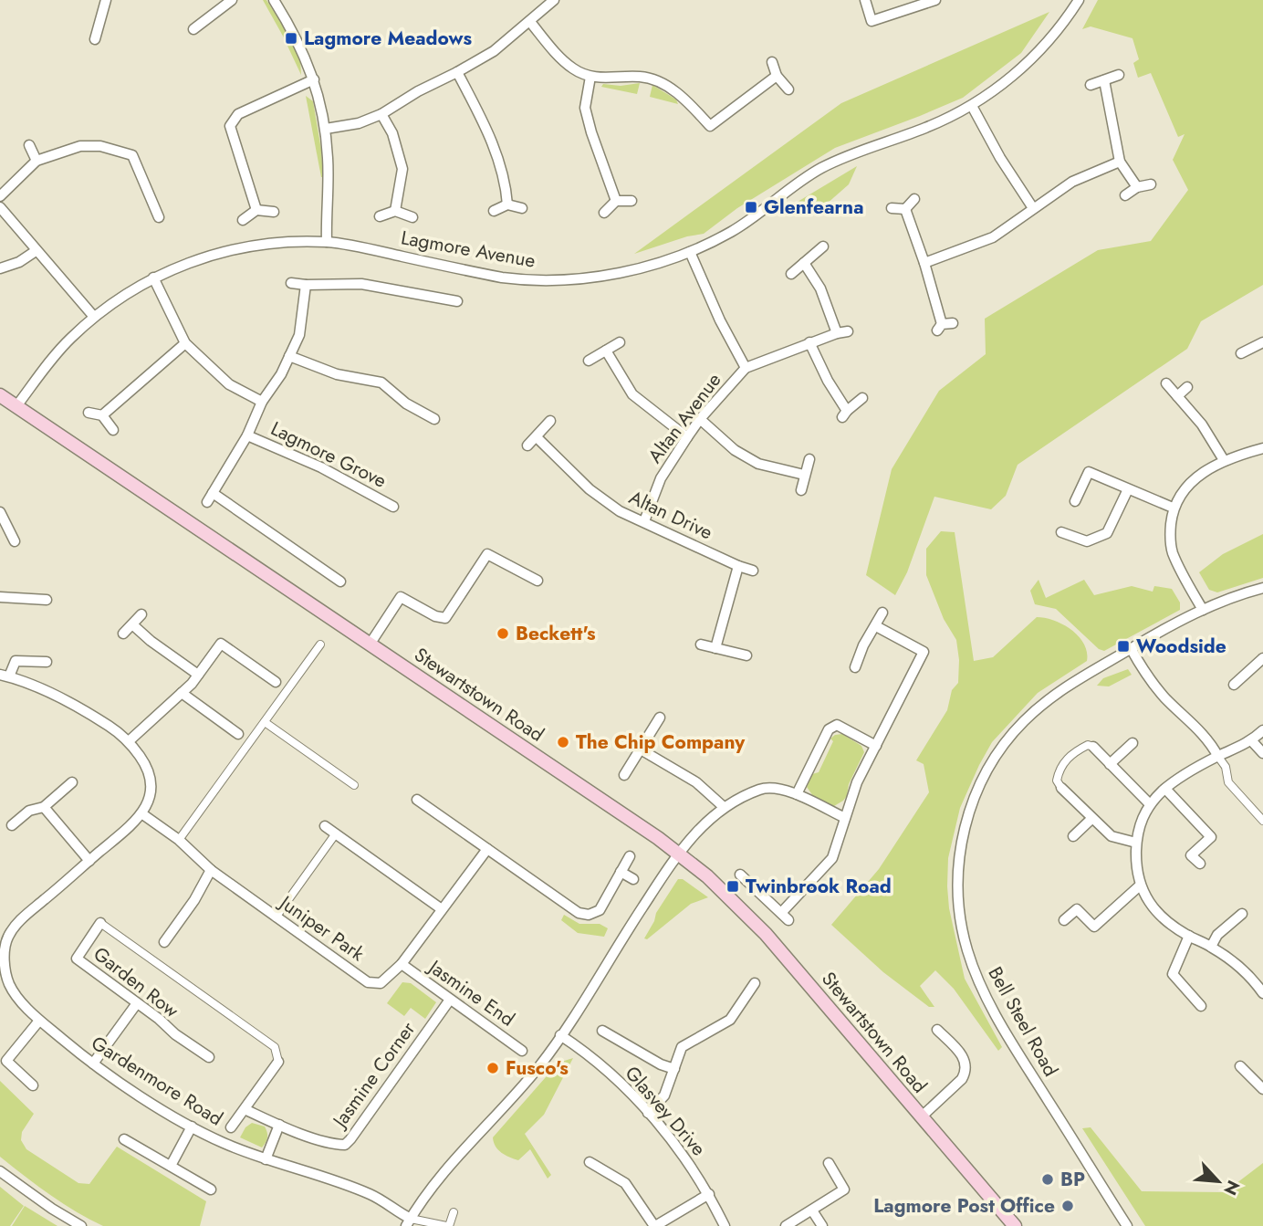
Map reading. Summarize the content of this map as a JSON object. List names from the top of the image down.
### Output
{
  "streets": {
    "main road": ["Stewartstown Road"],
    "street": [
      "Lagmore Avenue",
      "Altan Avenue",
      "Lagmore Grove",
      "Altan Drive",
      "Juniper Park",
      "Garden Row",
      "Jasmine End",
      "Bell Steel Road",
      "Jasmine Corner",
      "Gardenmore Road",
      "Glasvey Drive"
    ]
  },
  "crossings": [
    ["Lagmore Avenue", "Lagmore Grove"],
    ["Lagmore Avenue", "Stewartstown Road"],
    ["Altan Avenue", "Altan Drive"],
    ["Juniper Park", "Jasmine End"],
    ["Juniper Park", "Gardenmore Road"],
    ["Jasmine End", "Jasmine Corner"]
  ],
  "places": {
    "transit": [
      "Lagmore Meadows",
      "Glenfearna",
      "Woodside",
      "Twinbrook Road"
    ],
    "other": [
      "Beckett's",
      "The Chip Company",
      "Fusco's",
      "BP",
      "Lagmore Post Office"
    ]
  },
  "north": "bottom right"
}
